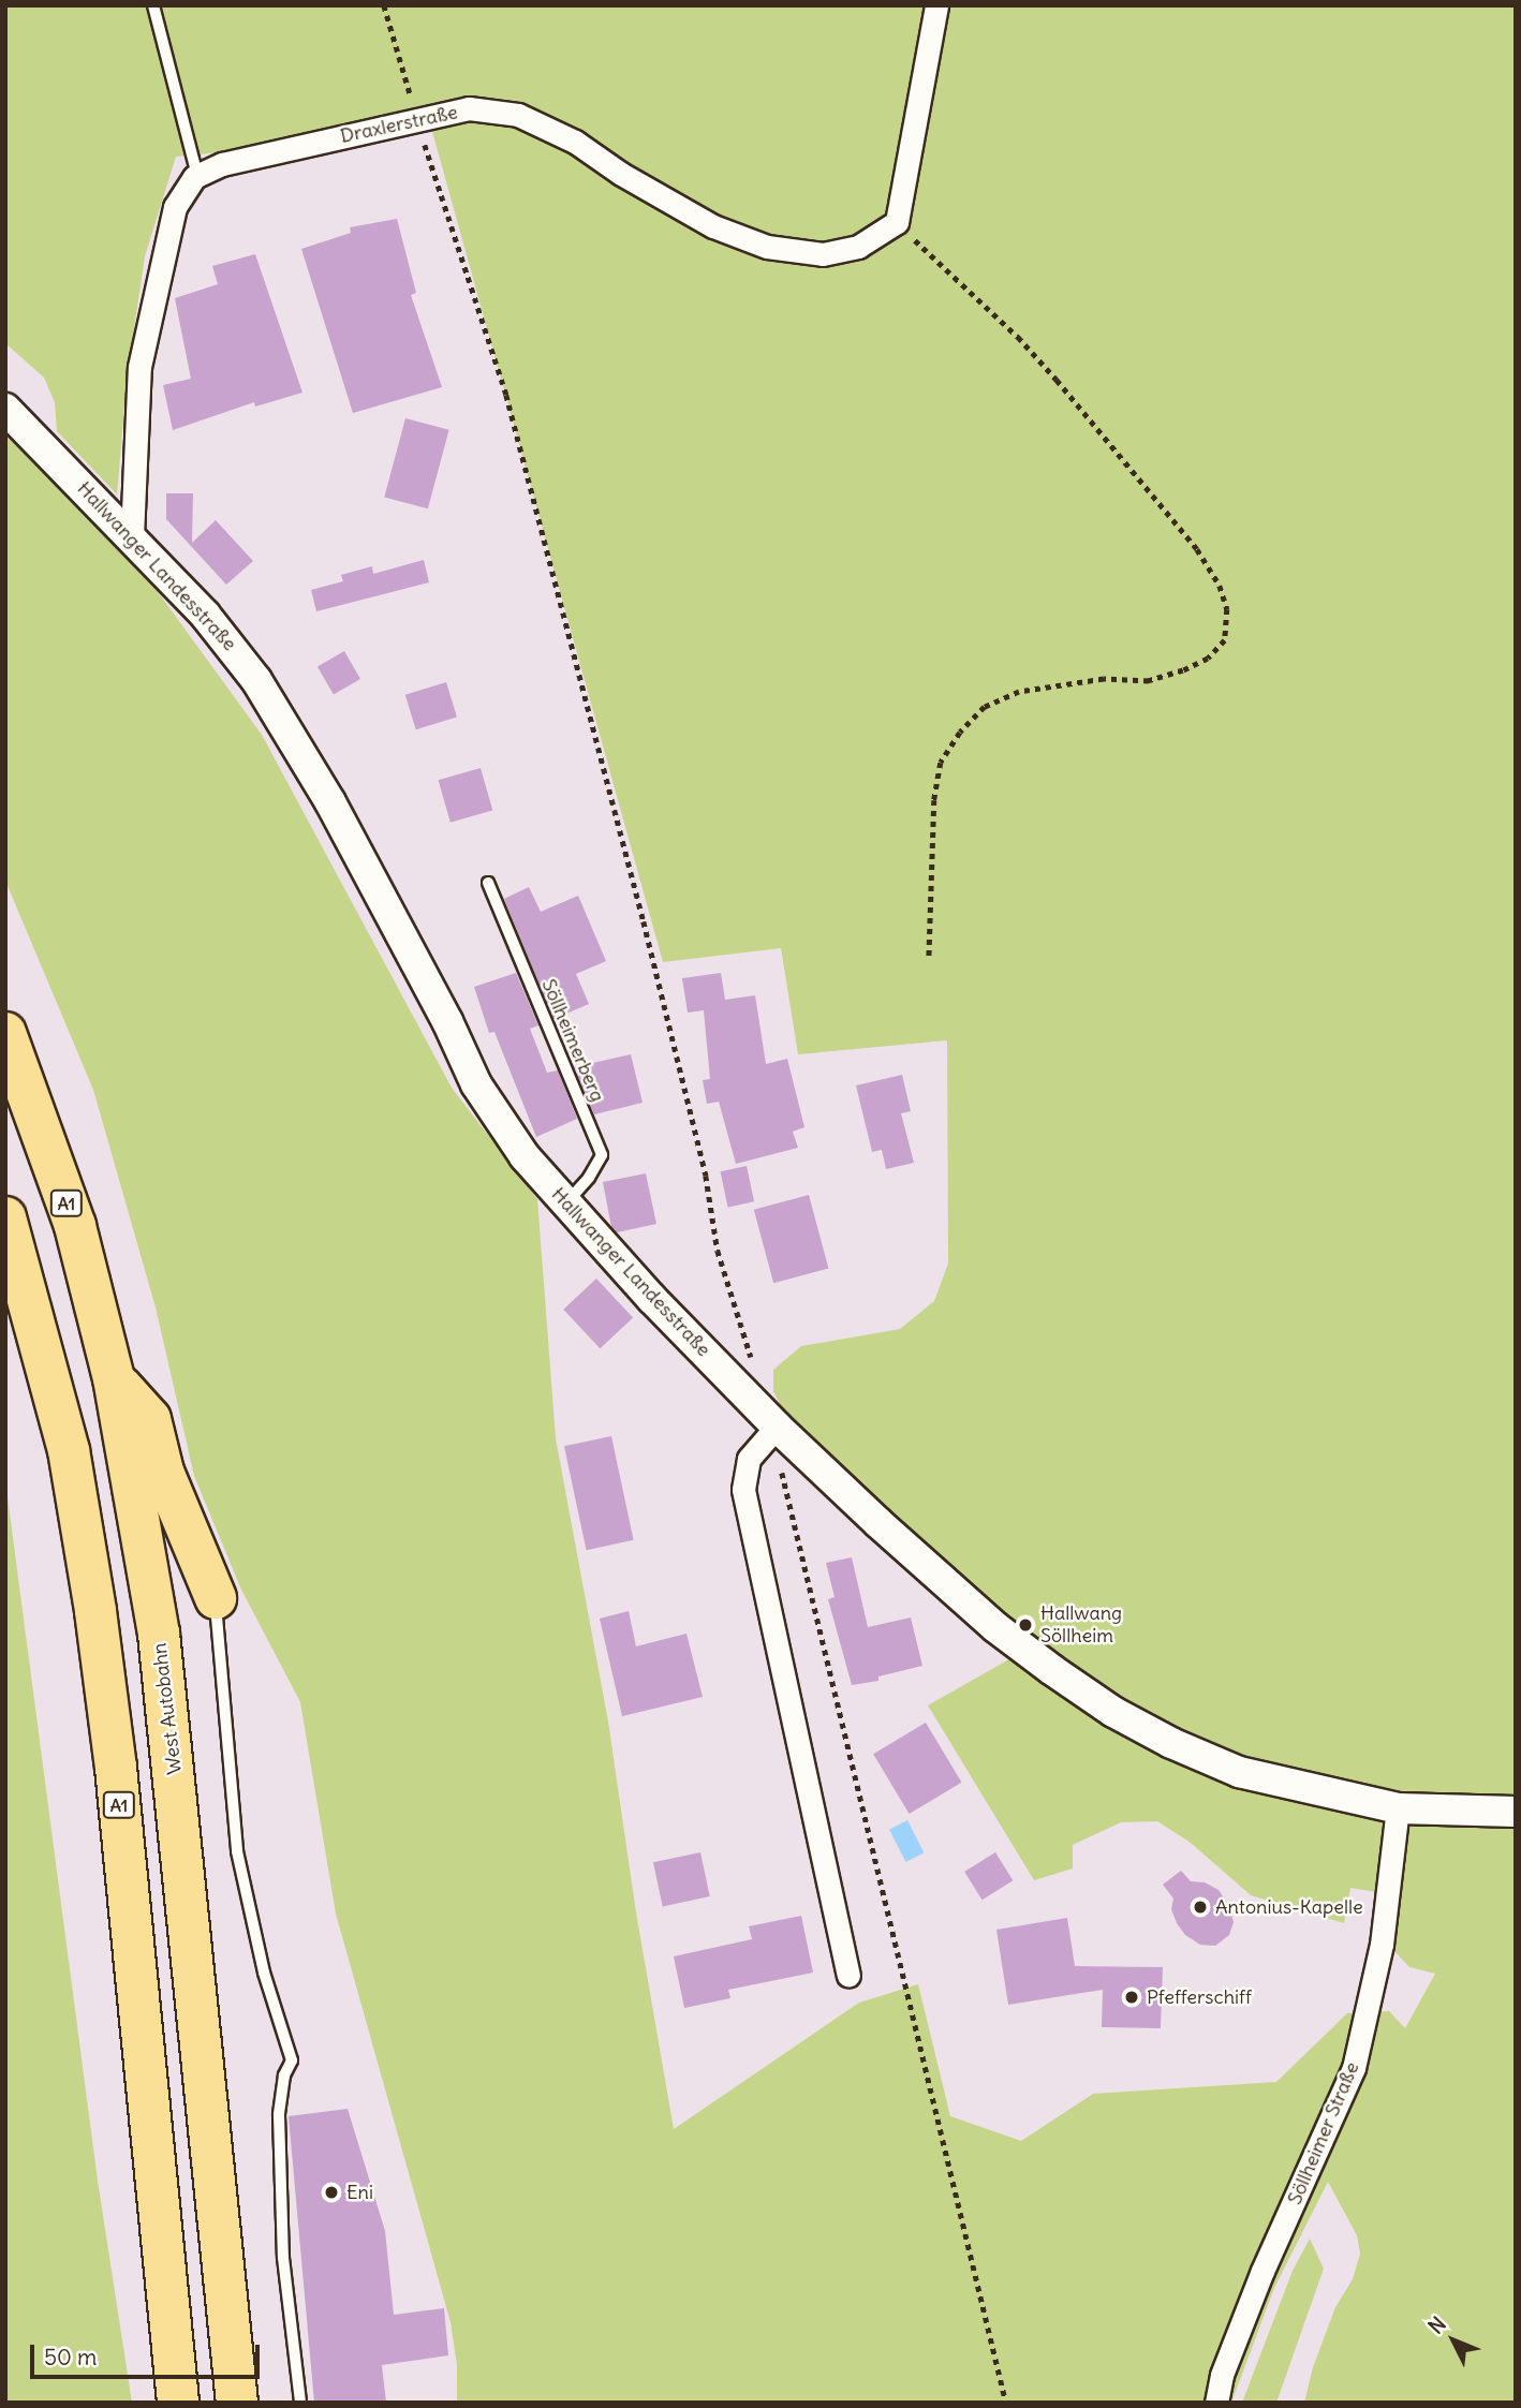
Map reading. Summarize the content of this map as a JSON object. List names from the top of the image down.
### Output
{
  "streets": {
    "highway": ["A1", "West Autobahn"],
    "street": ["Draxlerstraße", "Hallwanger Landesstraße", "Söllheimer Straße"],
    "lane": ["Söllheimerberg"]
  },
  "crossings": [
    ["Hallwanger Landesstraße", "Söllheimerberg"],
    ["Hallwanger Landesstraße", "Söllheimer Straße"]
  ],
  "places": [
    "Hallwang Söllheim",
    "Antonius-Kapelle",
    "Pfefferschiff",
    "Eni"
  ],
  "scale_bar": "50 m",
  "north": "top left"
}
